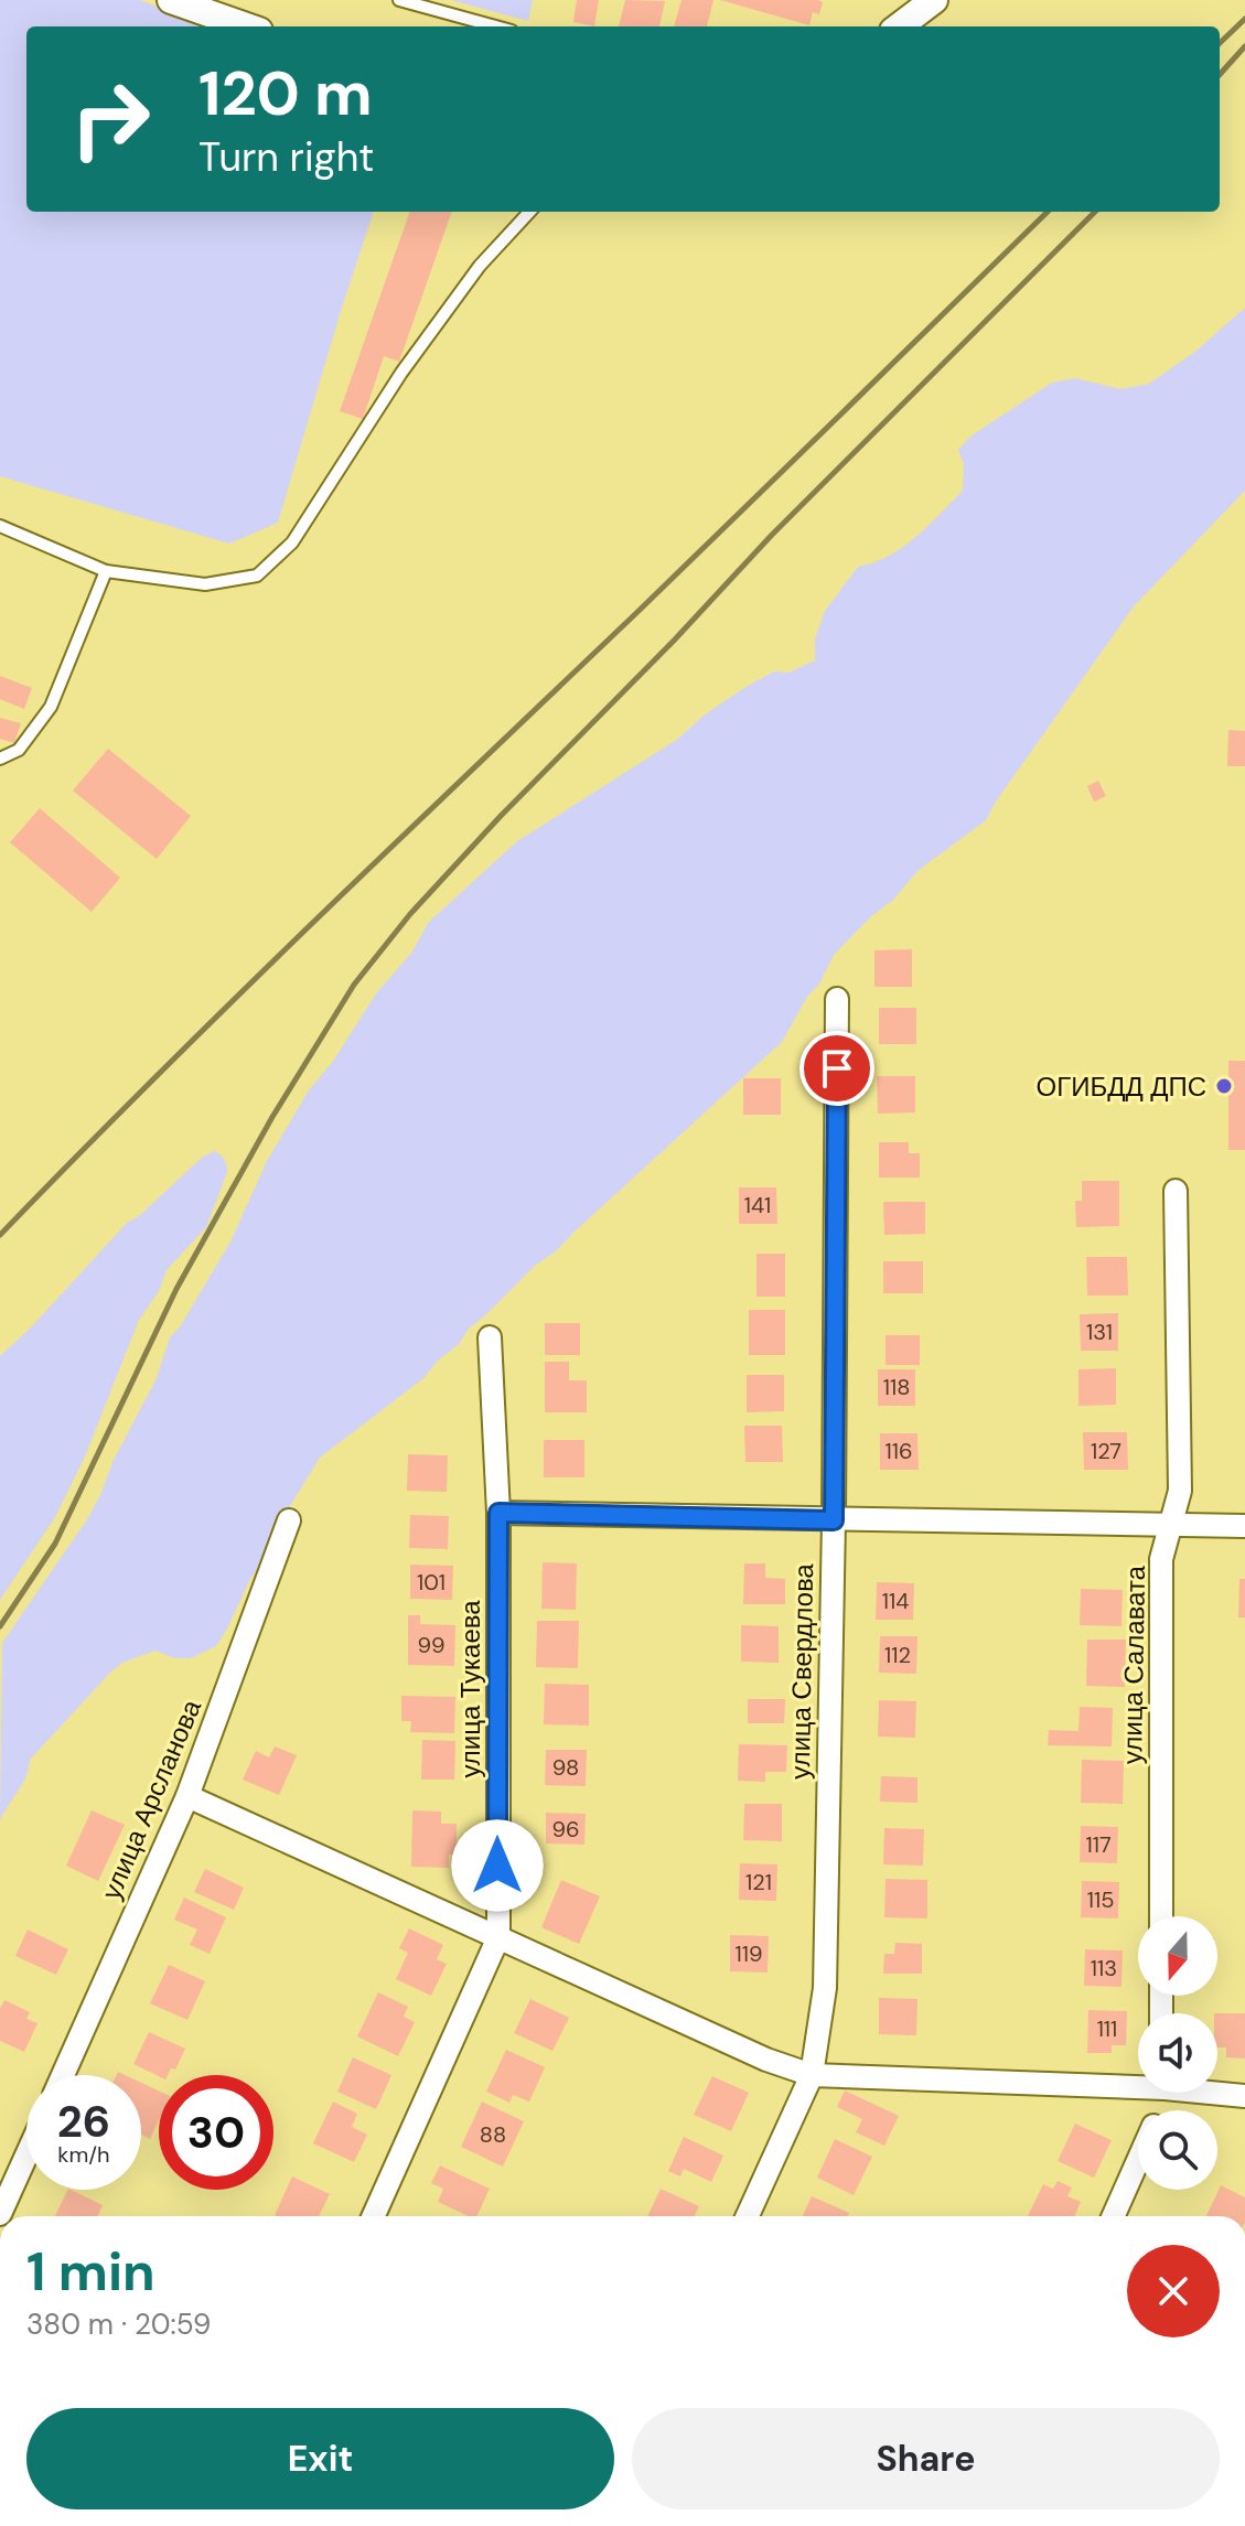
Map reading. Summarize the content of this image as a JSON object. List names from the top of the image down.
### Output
{
  "streets": {
    "street": [
      "улица Салавата",
      "улица Свердлова",
      "улица Тукаева",
      "улица Арсланова"
    ]
  },
  "places": ["ОГИБДД ДПС"],
  "house_numbers": [
    "141",
    "131",
    "118",
    "116",
    "127",
    "101",
    "114",
    "99",
    "112",
    "98",
    "96",
    "117",
    "121",
    "115",
    "119",
    "113",
    "111",
    "88"
  ],
  "north": "bottom",
  "page": {
    "turn": ["120 m", "Turn right"],
    "speed": "26 km/h",
    "limit": "30",
    "heading": ["1 min", "380 m · 20:59"],
    "buttons": ["Exit", "Share"]
  }
}
